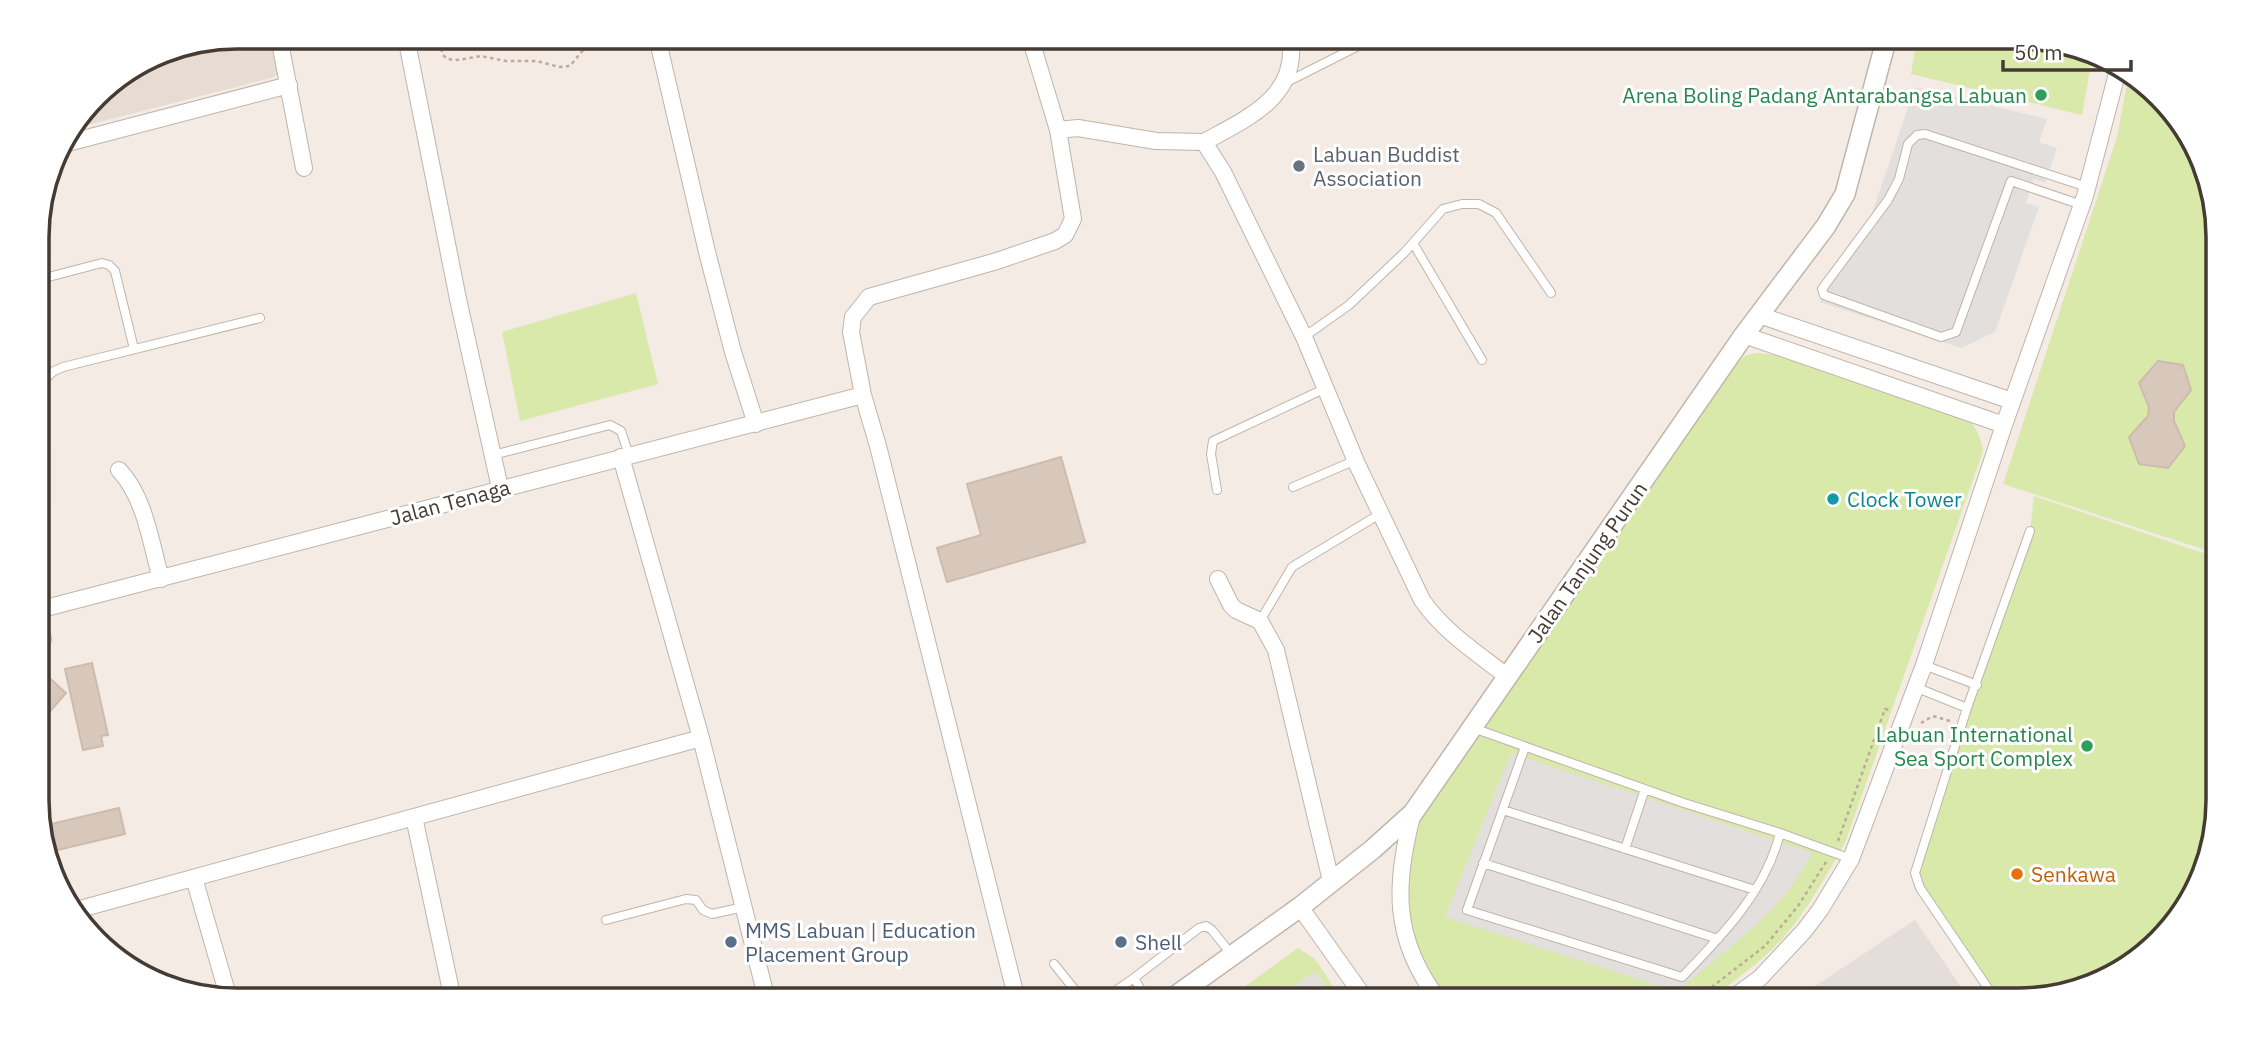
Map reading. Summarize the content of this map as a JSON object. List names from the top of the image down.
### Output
{
  "streets": {
    "street": ["Jalan Tenaga", "Jalan Tanjung Purun"]
  },
  "places": [
    "Arena Boling Padang Antarabangsa Labuan",
    "Labuan Buddist Association",
    "Clock Tower",
    "Labuan International Sea Sport Complex",
    "Senkawa",
    "MMS Labuan | Education Placement Group",
    "Shell"
  ],
  "scale_bar": "50 m"
}
